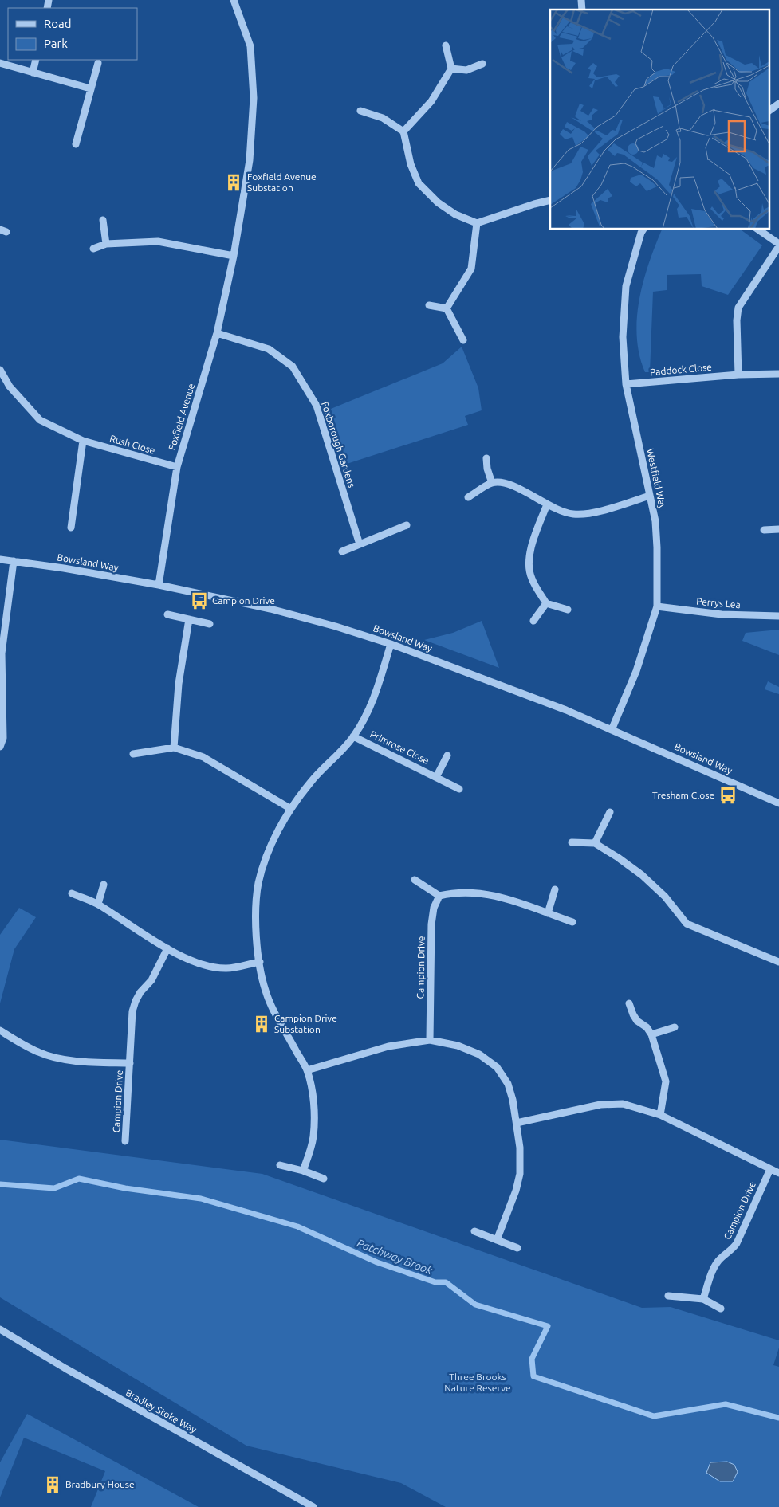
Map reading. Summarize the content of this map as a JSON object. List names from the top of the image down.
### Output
{
  "streets": {
    "street": [
      "Paddock Close",
      "Foxfield Avenue",
      "Rush Close",
      "Foxborough Gardens",
      "Westfield Way",
      "Bowsland Way",
      "Perrys Lea",
      "Primrose Close",
      "Campion Drive",
      "Bradley Stoke Way"
    ]
  },
  "crossings": [
    ["Paddock Close", "Westfield Way"],
    ["Foxfield Avenue", "Rush Close"],
    ["Foxfield Avenue", "Foxborough Gardens"],
    ["Foxfield Avenue", "Bowsland Way"],
    ["Westfield Way", "Bowsland Way"],
    ["Westfield Way", "Perrys Lea"]
  ],
  "water": ["Patchway Brook"],
  "parks": ["Three Brooks Nature Reserve"],
  "places": {
    "building": ["Foxfield Avenue Substation", "Campion Drive Substation", "Bradbury House"],
    "bus stop": ["Campion Drive", "Tresham Close"]
  },
  "legend": ["Road", "Park"]
}
